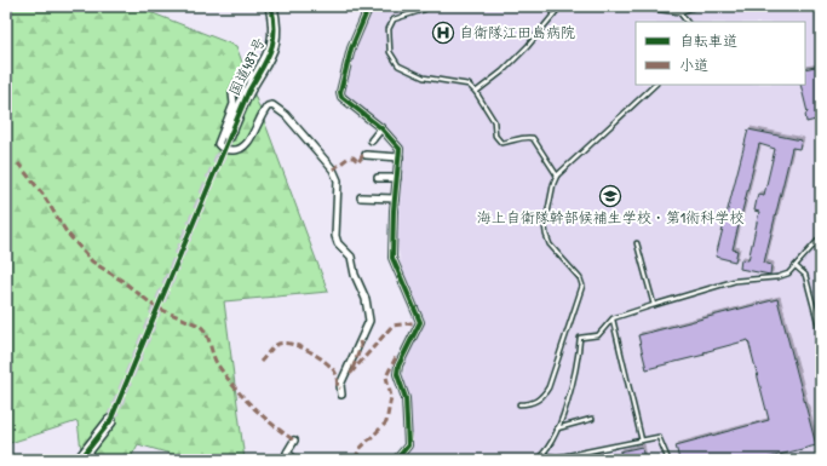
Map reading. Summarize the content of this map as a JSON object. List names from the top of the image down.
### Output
{
  "streets": {
    "highway": ["国道487号"]
  },
  "places": {
    "hospital": ["自衛隊江田島病院"],
    "school or university": ["海上自衛隊幹部候補生学校・第1術科学校"]
  },
  "legend": ["自転車道", "小道"]
}
